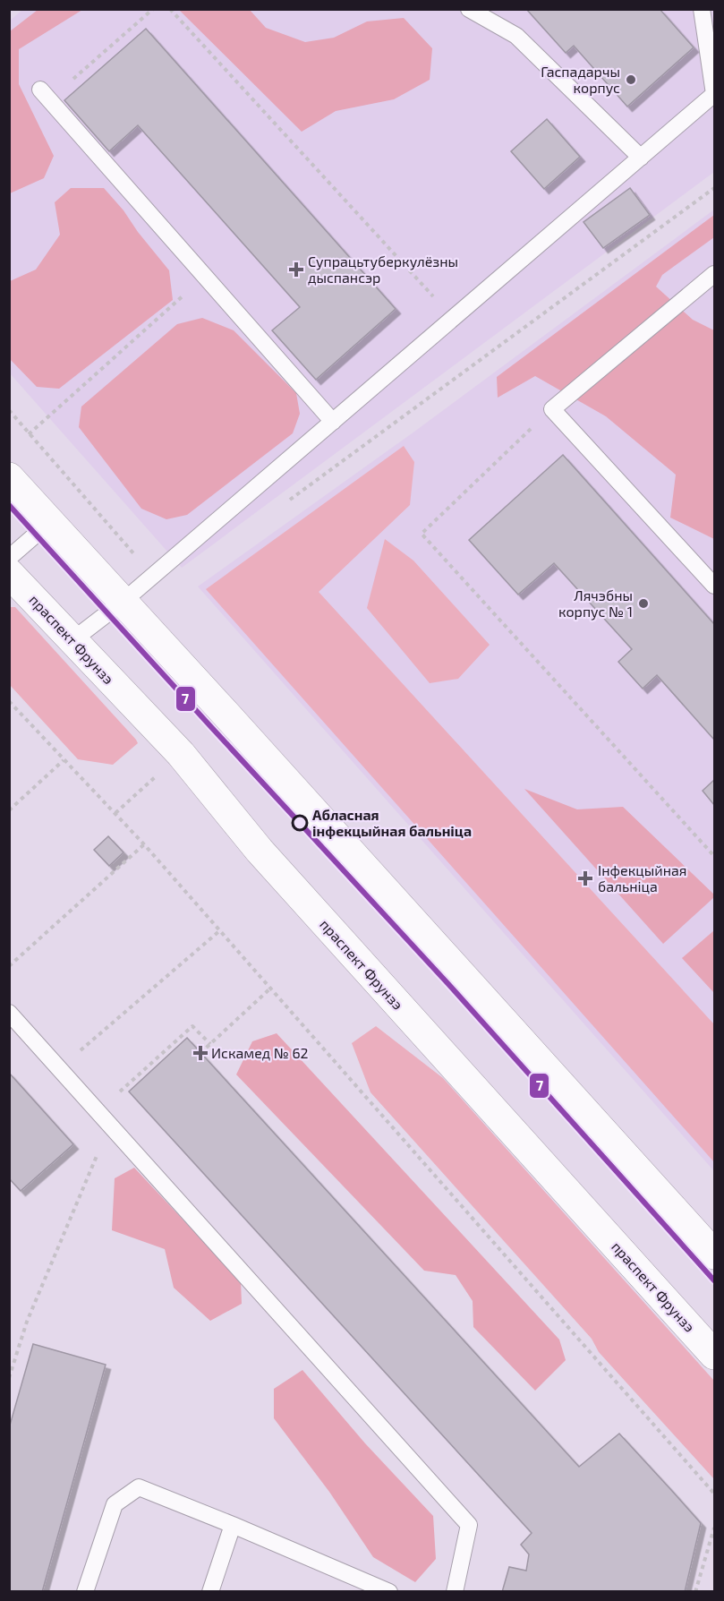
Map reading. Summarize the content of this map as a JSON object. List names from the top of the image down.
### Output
{
  "streets": {
    "main road": ["праспект Фрунзэ"]
  },
  "places": {
    "other": ["Гаспадарчы корпус", "Лячэбны корпус № 1", "Абласная інфекцыйная бальніца"],
    "health": ["Супрацьтуберкулёзны дыспансэр", "Інфекцыйная бальніца", "Искамед № 62"]
  },
  "lines": ["transit line 7"]
}
